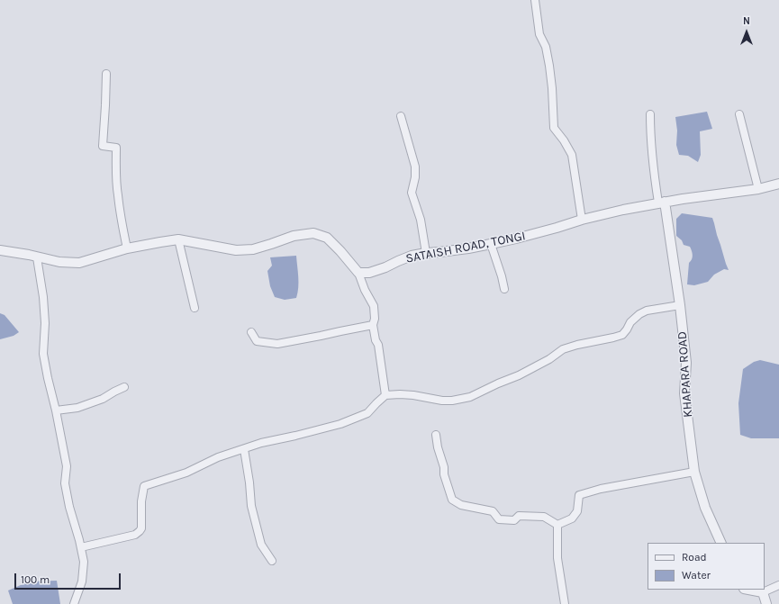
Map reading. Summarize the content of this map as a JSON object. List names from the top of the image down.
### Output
{
  "streets": {
    "street": ["SATAISH ROAD, TONGI", "KHAPARA ROAD"]
  },
  "crossings": [
    ["SATAISH ROAD, TONGI", "KHAPARA ROAD"]
  ],
  "legend": ["Road", "Water"],
  "scale_bar": "100 m",
  "north": "top"
}
